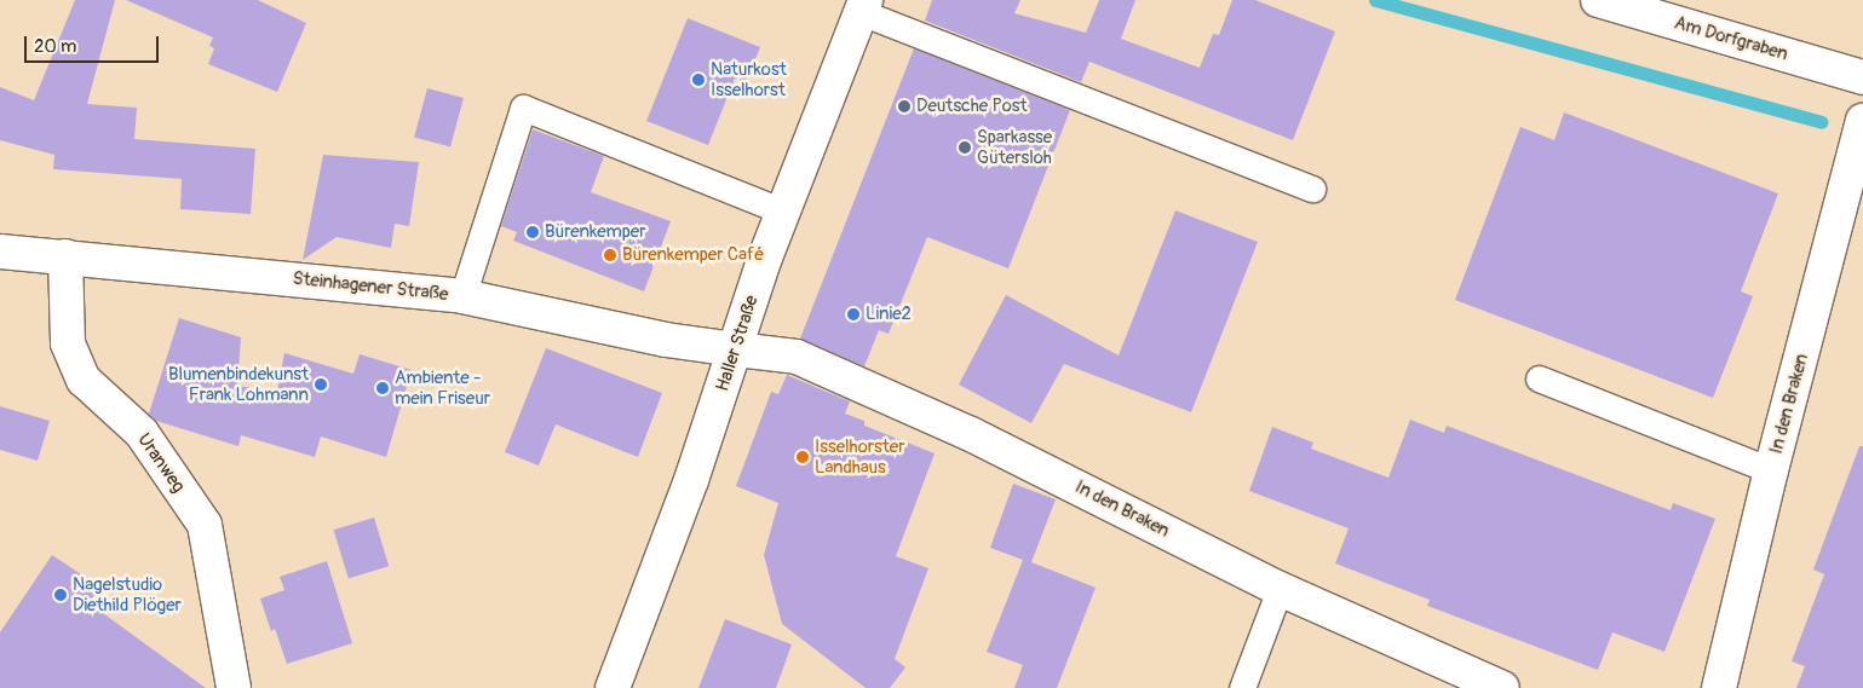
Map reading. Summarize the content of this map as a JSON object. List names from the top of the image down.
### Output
{
  "streets": {
    "street": [
      "Am Dorfgraben",
      "Steinhagener Straße",
      "Haller Straße",
      "In den Braken",
      "Uranweg"
    ]
  },
  "crossings": [
    ["Steinhagener Straße", "Haller Straße"],
    ["Steinhagener Straße", "In den Braken"],
    ["Steinhagener Straße", "Uranweg"],
    ["Haller Straße", "In den Braken"]
  ],
  "places": [
    "Naturkost Isselhorst",
    "Deutsche Post",
    "Sparkasse Gütersloh",
    "Bürenkemper",
    "Bürenkemper Café",
    "Linie2",
    "Blumenbindekunst Frank Lohmann",
    "Ambiente - mein Friseur",
    "Isselhorster Landhaus",
    "Nagelstudio Diethild Plöger"
  ],
  "scale_bar": "20 m"
}
